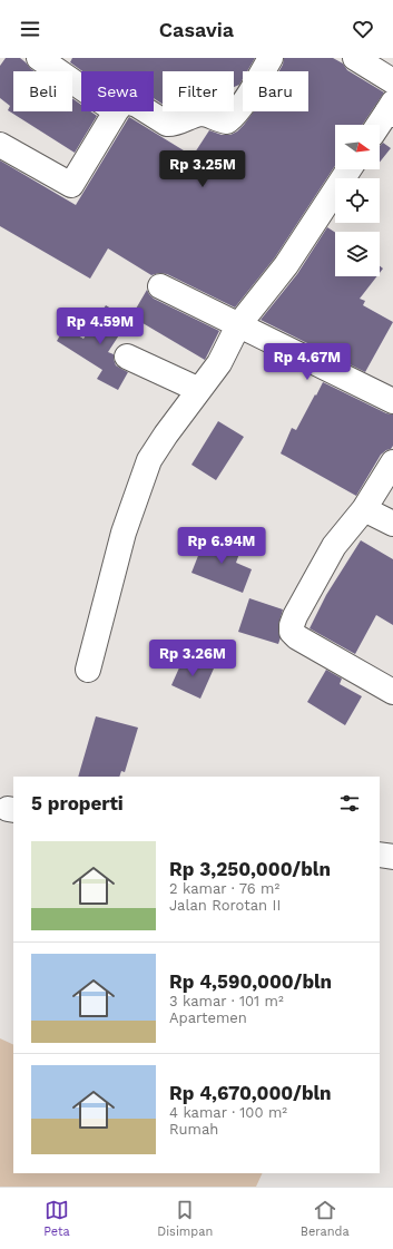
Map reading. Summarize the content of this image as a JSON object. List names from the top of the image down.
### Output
{
  "north": "right",
  "page": {
    "header": "Casavia",
    "chip": [
      "Beli",
      "Sewa",
      "Filter",
      "Baru"
    ],
    "price": [
      "Rp 3.25M",
      "Rp 4.59M",
      "Rp 4.67M",
      "Rp 6.94M",
      "Rp 3.26M"
    ],
    "heading": "5 properti",
    "list": [
      {
        "name": "Rp 3,250,000/bln",
        "note": "2 kamar · 76 m² · Jalan Rorotan II"
      },
      {
        "name": "Rp 4,590,000/bln",
        "note": "3 kamar · 101 m² · Apartemen"
      },
      {
        "name": "Rp 4,670,000/bln",
        "note": "4 kamar · 100 m² · Rumah"
      }
    ],
    "tabs": ["Peta", "Disimpan", "Beranda"]
  }
}
